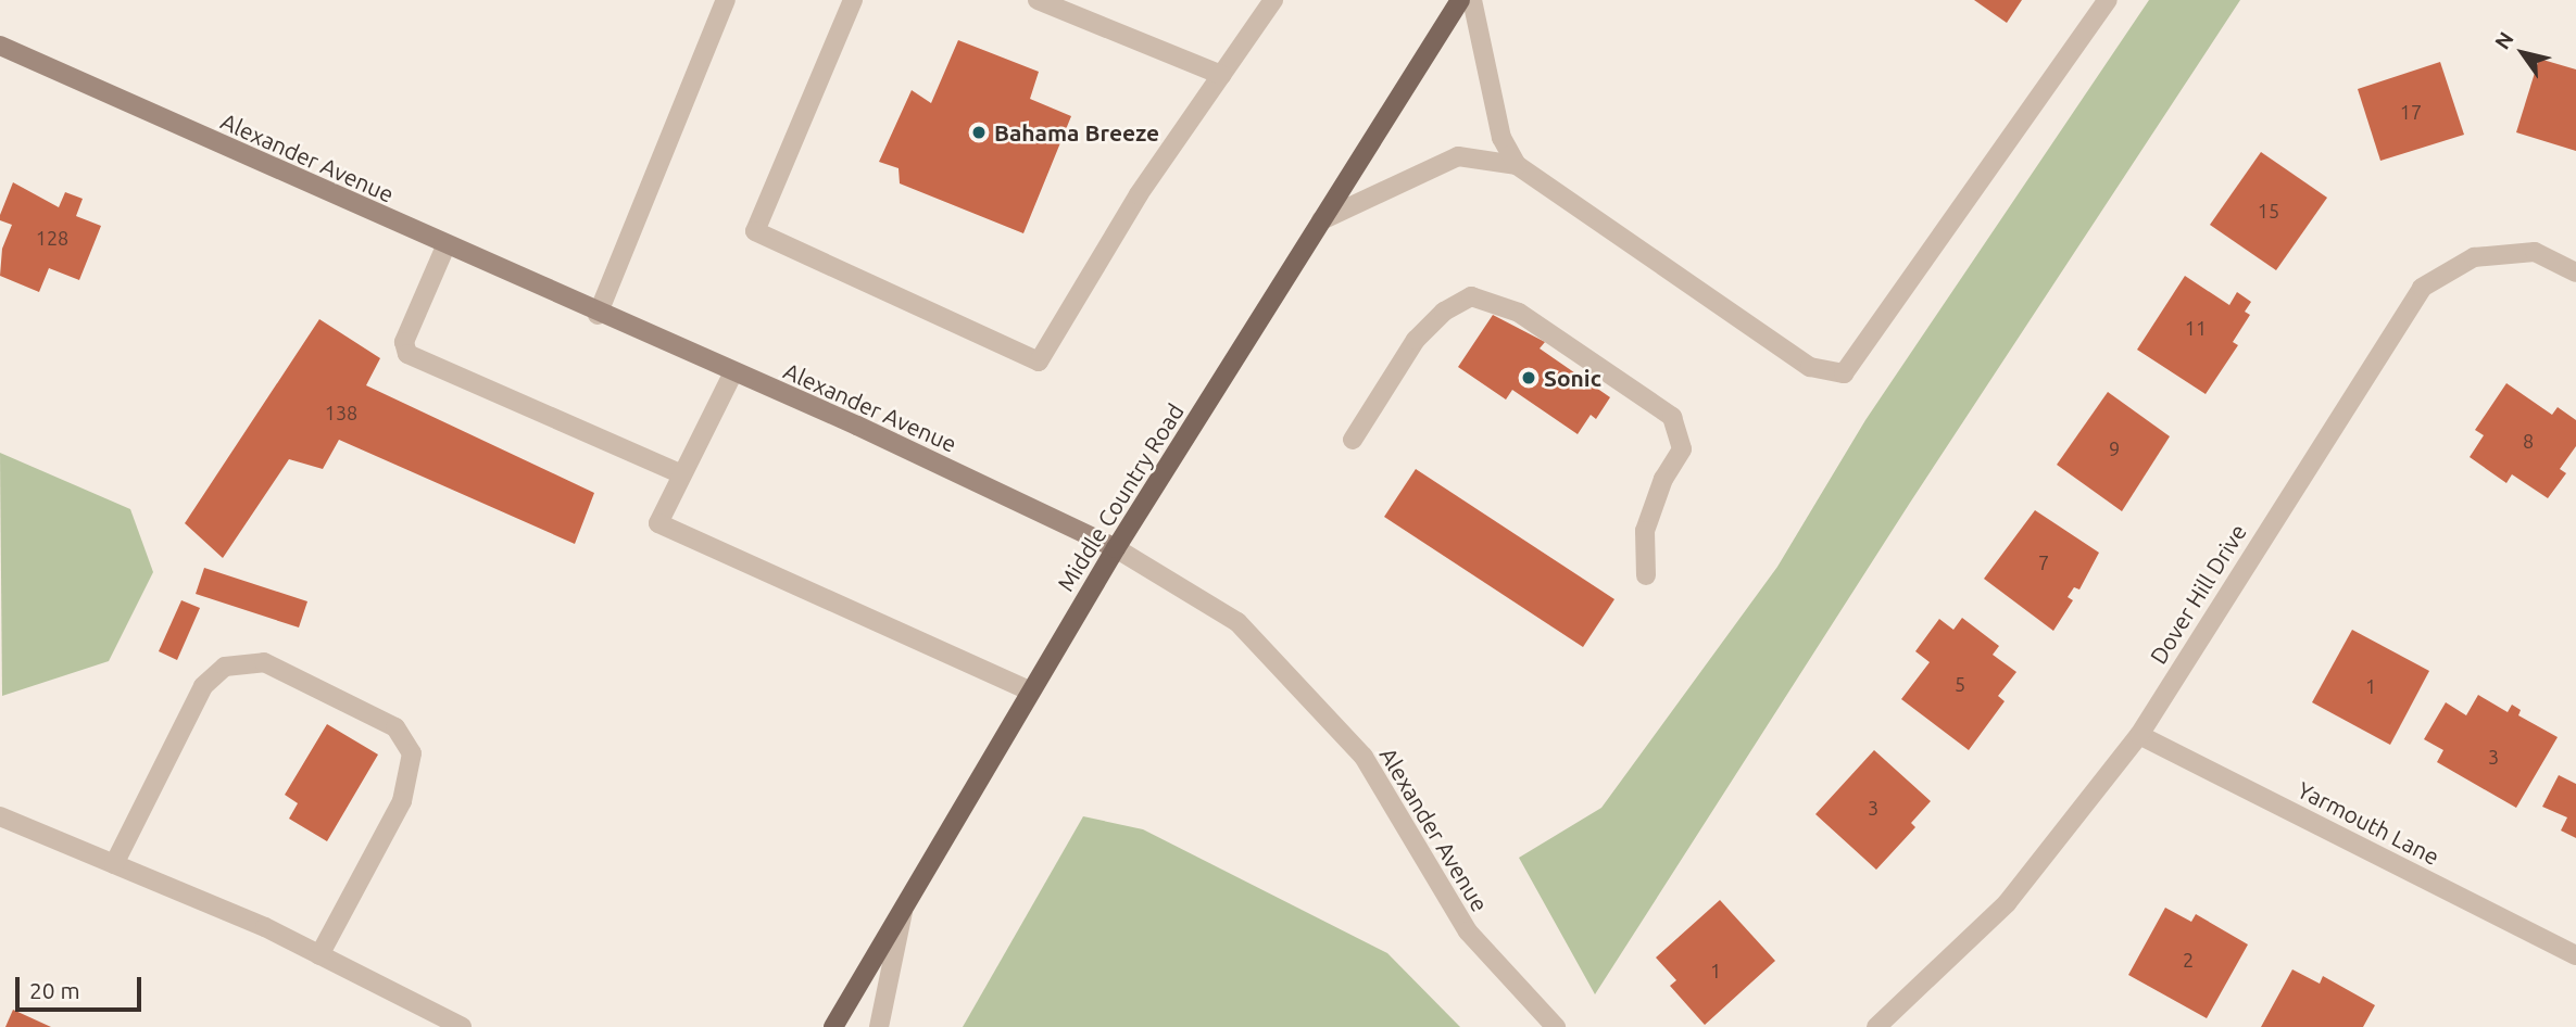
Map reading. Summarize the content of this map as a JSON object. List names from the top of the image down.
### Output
{
  "streets": {
    "main road": ["Middle Country Road"],
    "street": ["Alexander Avenue", "Dover Hill Drive", "Yarmouth Lane"]
  },
  "crossings": [
    ["Alexander Avenue", "Middle Country Road"],
    ["Dover Hill Drive", "Yarmouth Lane"]
  ],
  "places": ["Bahama Breeze", "Sonic"],
  "house_numbers": [
    "17",
    "15",
    "128",
    "11",
    "138",
    "8",
    "9",
    "7",
    "5",
    "1",
    "3",
    "3",
    "2",
    "1"
  ],
  "scale_bar": "20 m",
  "north": "top left"
}
